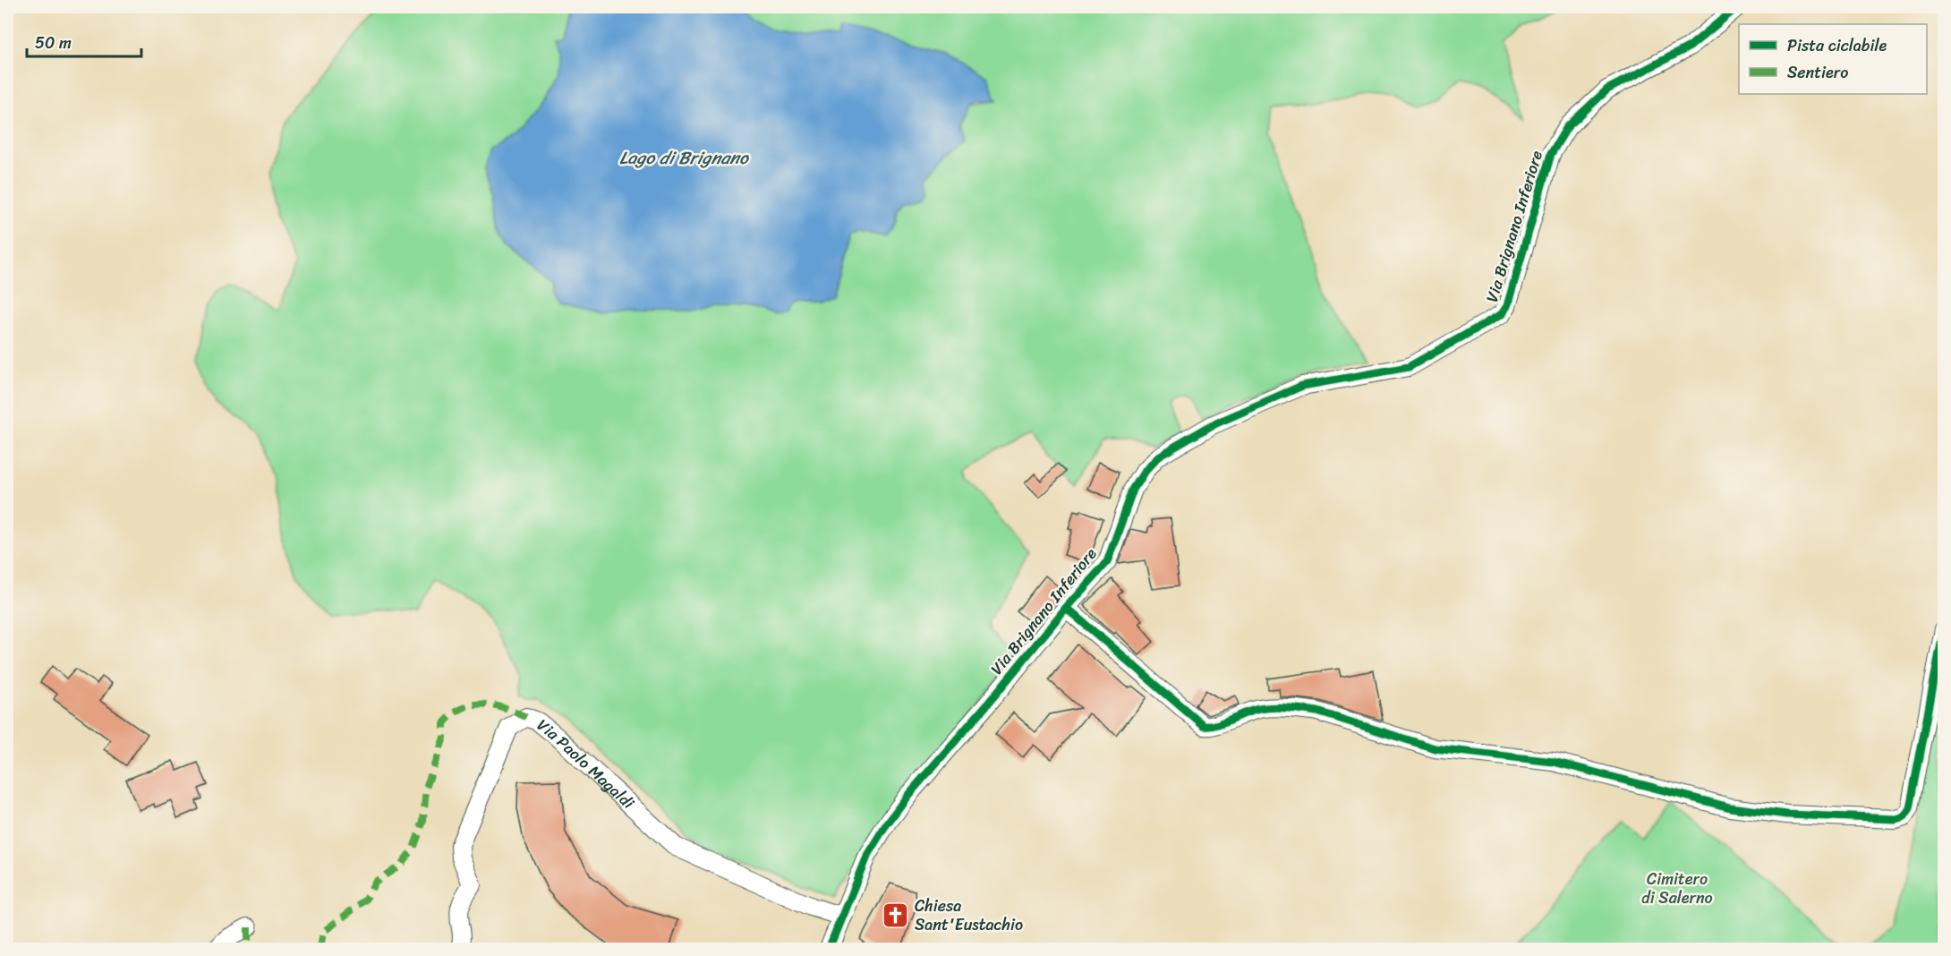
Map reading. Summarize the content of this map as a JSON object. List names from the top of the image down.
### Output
{
  "streets": {
    "street": ["Via Brignano Inferiore", "Via Paolo Magaldi"]
  },
  "crossings": [
    ["Via Brignano Inferiore", "Via Paolo Magaldi"]
  ],
  "water": ["Lago di Brignano"],
  "parks": ["Cimitero di Salerno"],
  "places": {
    "church": ["Chiesa Sant'Eustachio"]
  },
  "legend": ["Pista ciclabile", "Sentiero"],
  "scale_bar": "50 m"
}
